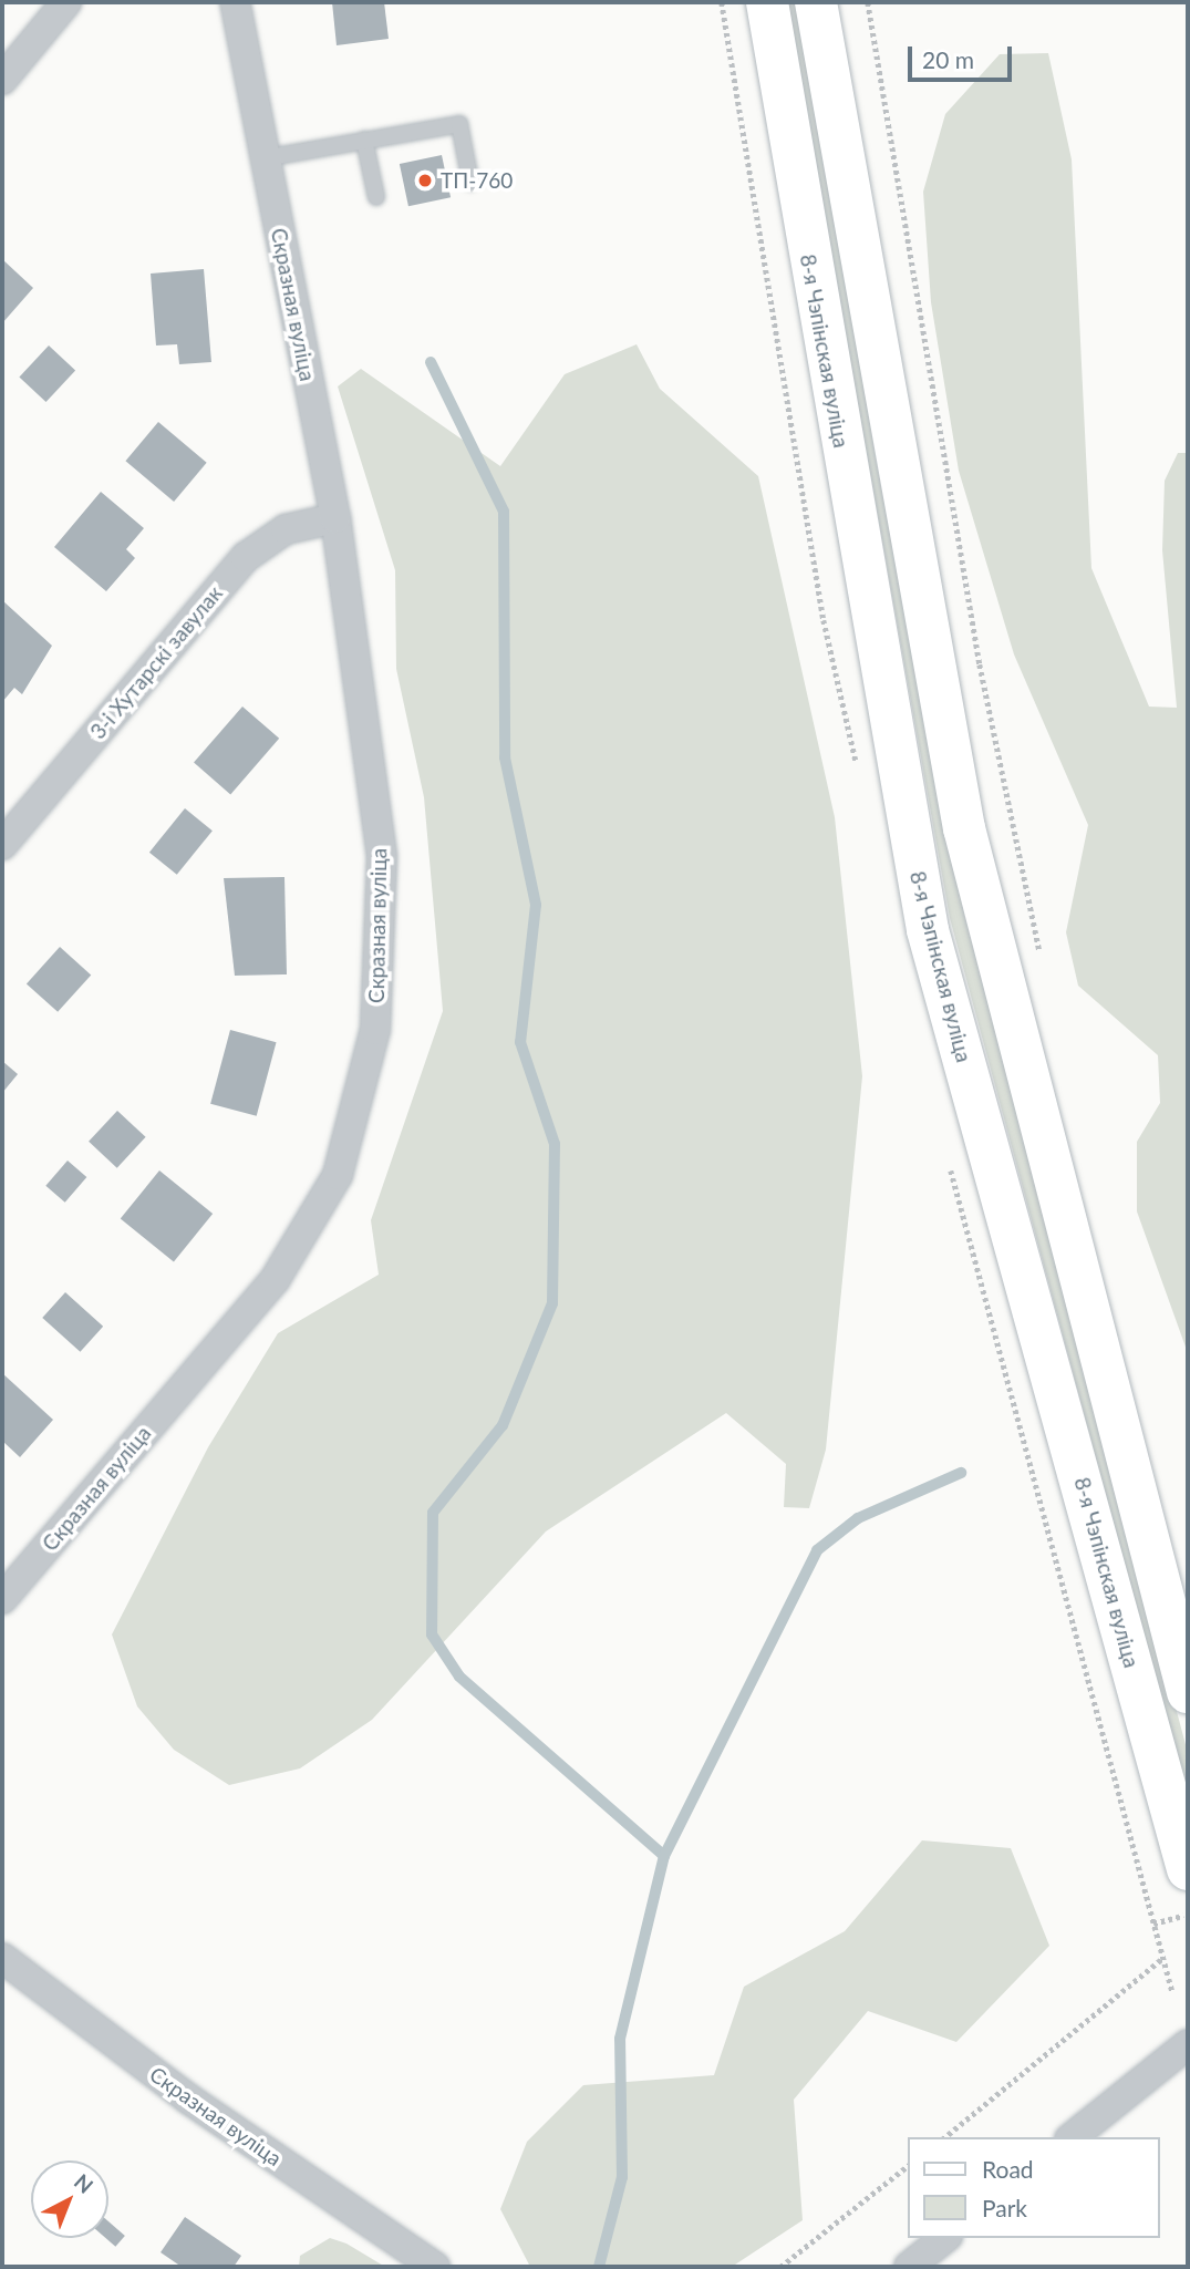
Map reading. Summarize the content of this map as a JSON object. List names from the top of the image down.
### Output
{
  "streets": {
    "main road": ["8-я Чэпінская вуліца"],
    "street": ["Скразная вуліца", "3-і Хутарскі завулак"]
  },
  "crossings": [
    ["Скразная вуліца", "3-і Хутарскі завулак"]
  ],
  "places": ["ТП-760"],
  "legend": ["Road", "Park"],
  "scale_bar": "20 m",
  "north": "top right"
}
